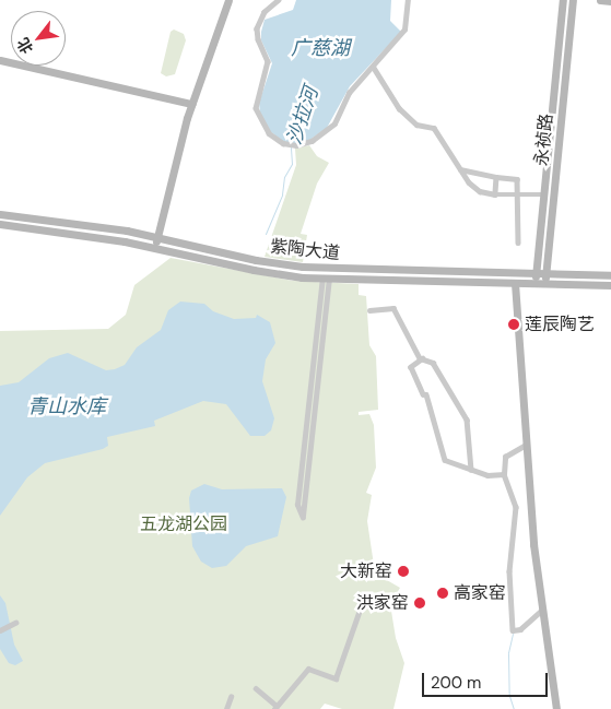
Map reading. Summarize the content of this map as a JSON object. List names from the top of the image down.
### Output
{
  "streets": {
    "main road": ["永祯路", "紫陶大道"]
  },
  "crossings": [
    ["永祯路", "紫陶大道"]
  ],
  "water": ["广慈湖", "沙拉河", "青山水库"],
  "parks": ["五龙湖公园"],
  "places": [
    "莲辰陶艺",
    "大新窑",
    "高家窑",
    "洪家窑"
  ],
  "scale_bar": "200 m",
  "north": "bottom left"
}
